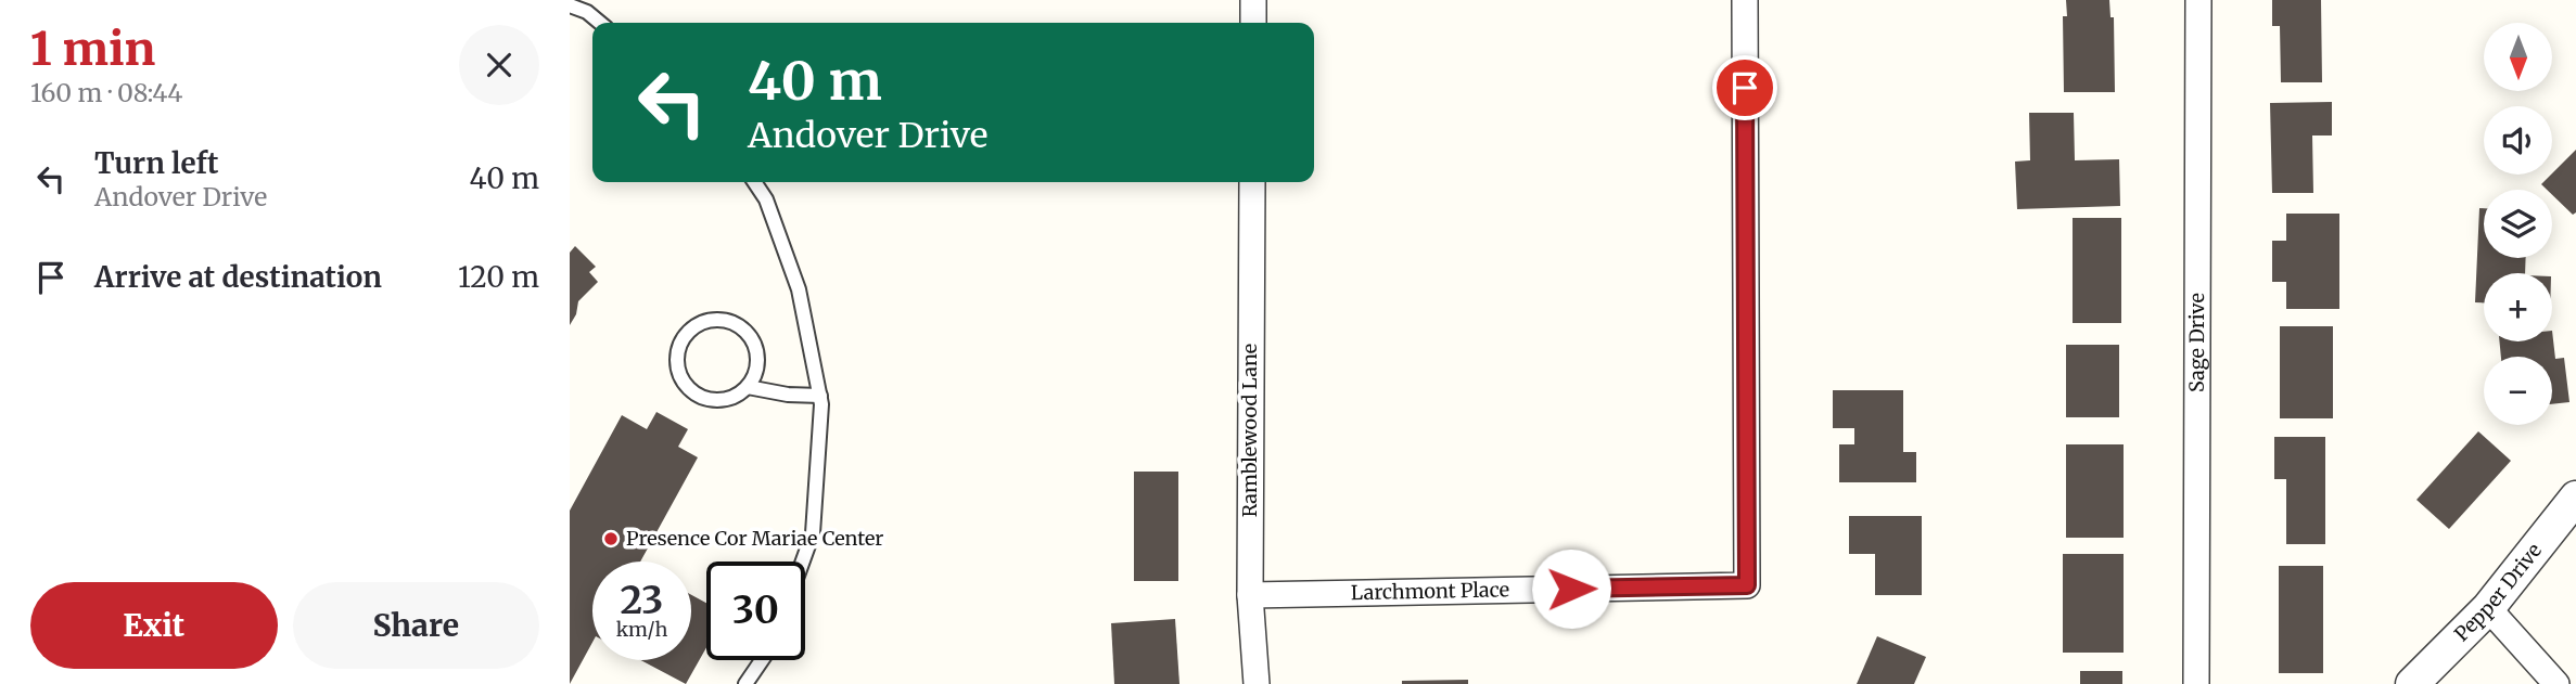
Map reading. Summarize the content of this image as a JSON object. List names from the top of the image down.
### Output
{
  "streets": {
    "street": [
      "Sage Drive",
      "Ramblewood Lane",
      "Larchmont Place",
      "Pepper Drive"
    ]
  },
  "crossings": [
    ["Ramblewood Lane", "Larchmont Place"]
  ],
  "places": ["Presence Cor Mariae Center"],
  "north": "bottom",
  "page": {
    "heading": ["1 min", "160 m · 08:44"],
    "map_buttons": ["+", "−"],
    "turn": ["40 m", "Andover Drive"],
    "list": [
      {
        "name": "Turn left",
        "note": "Andover Drive",
        "value": "40 m"
      },
      {
        "name": "Arrive at destination",
        "value": "120 m"
      }
    ],
    "speed": "23 km/h",
    "limit": "30",
    "buttons": ["Exit", "Share"]
  }
}
